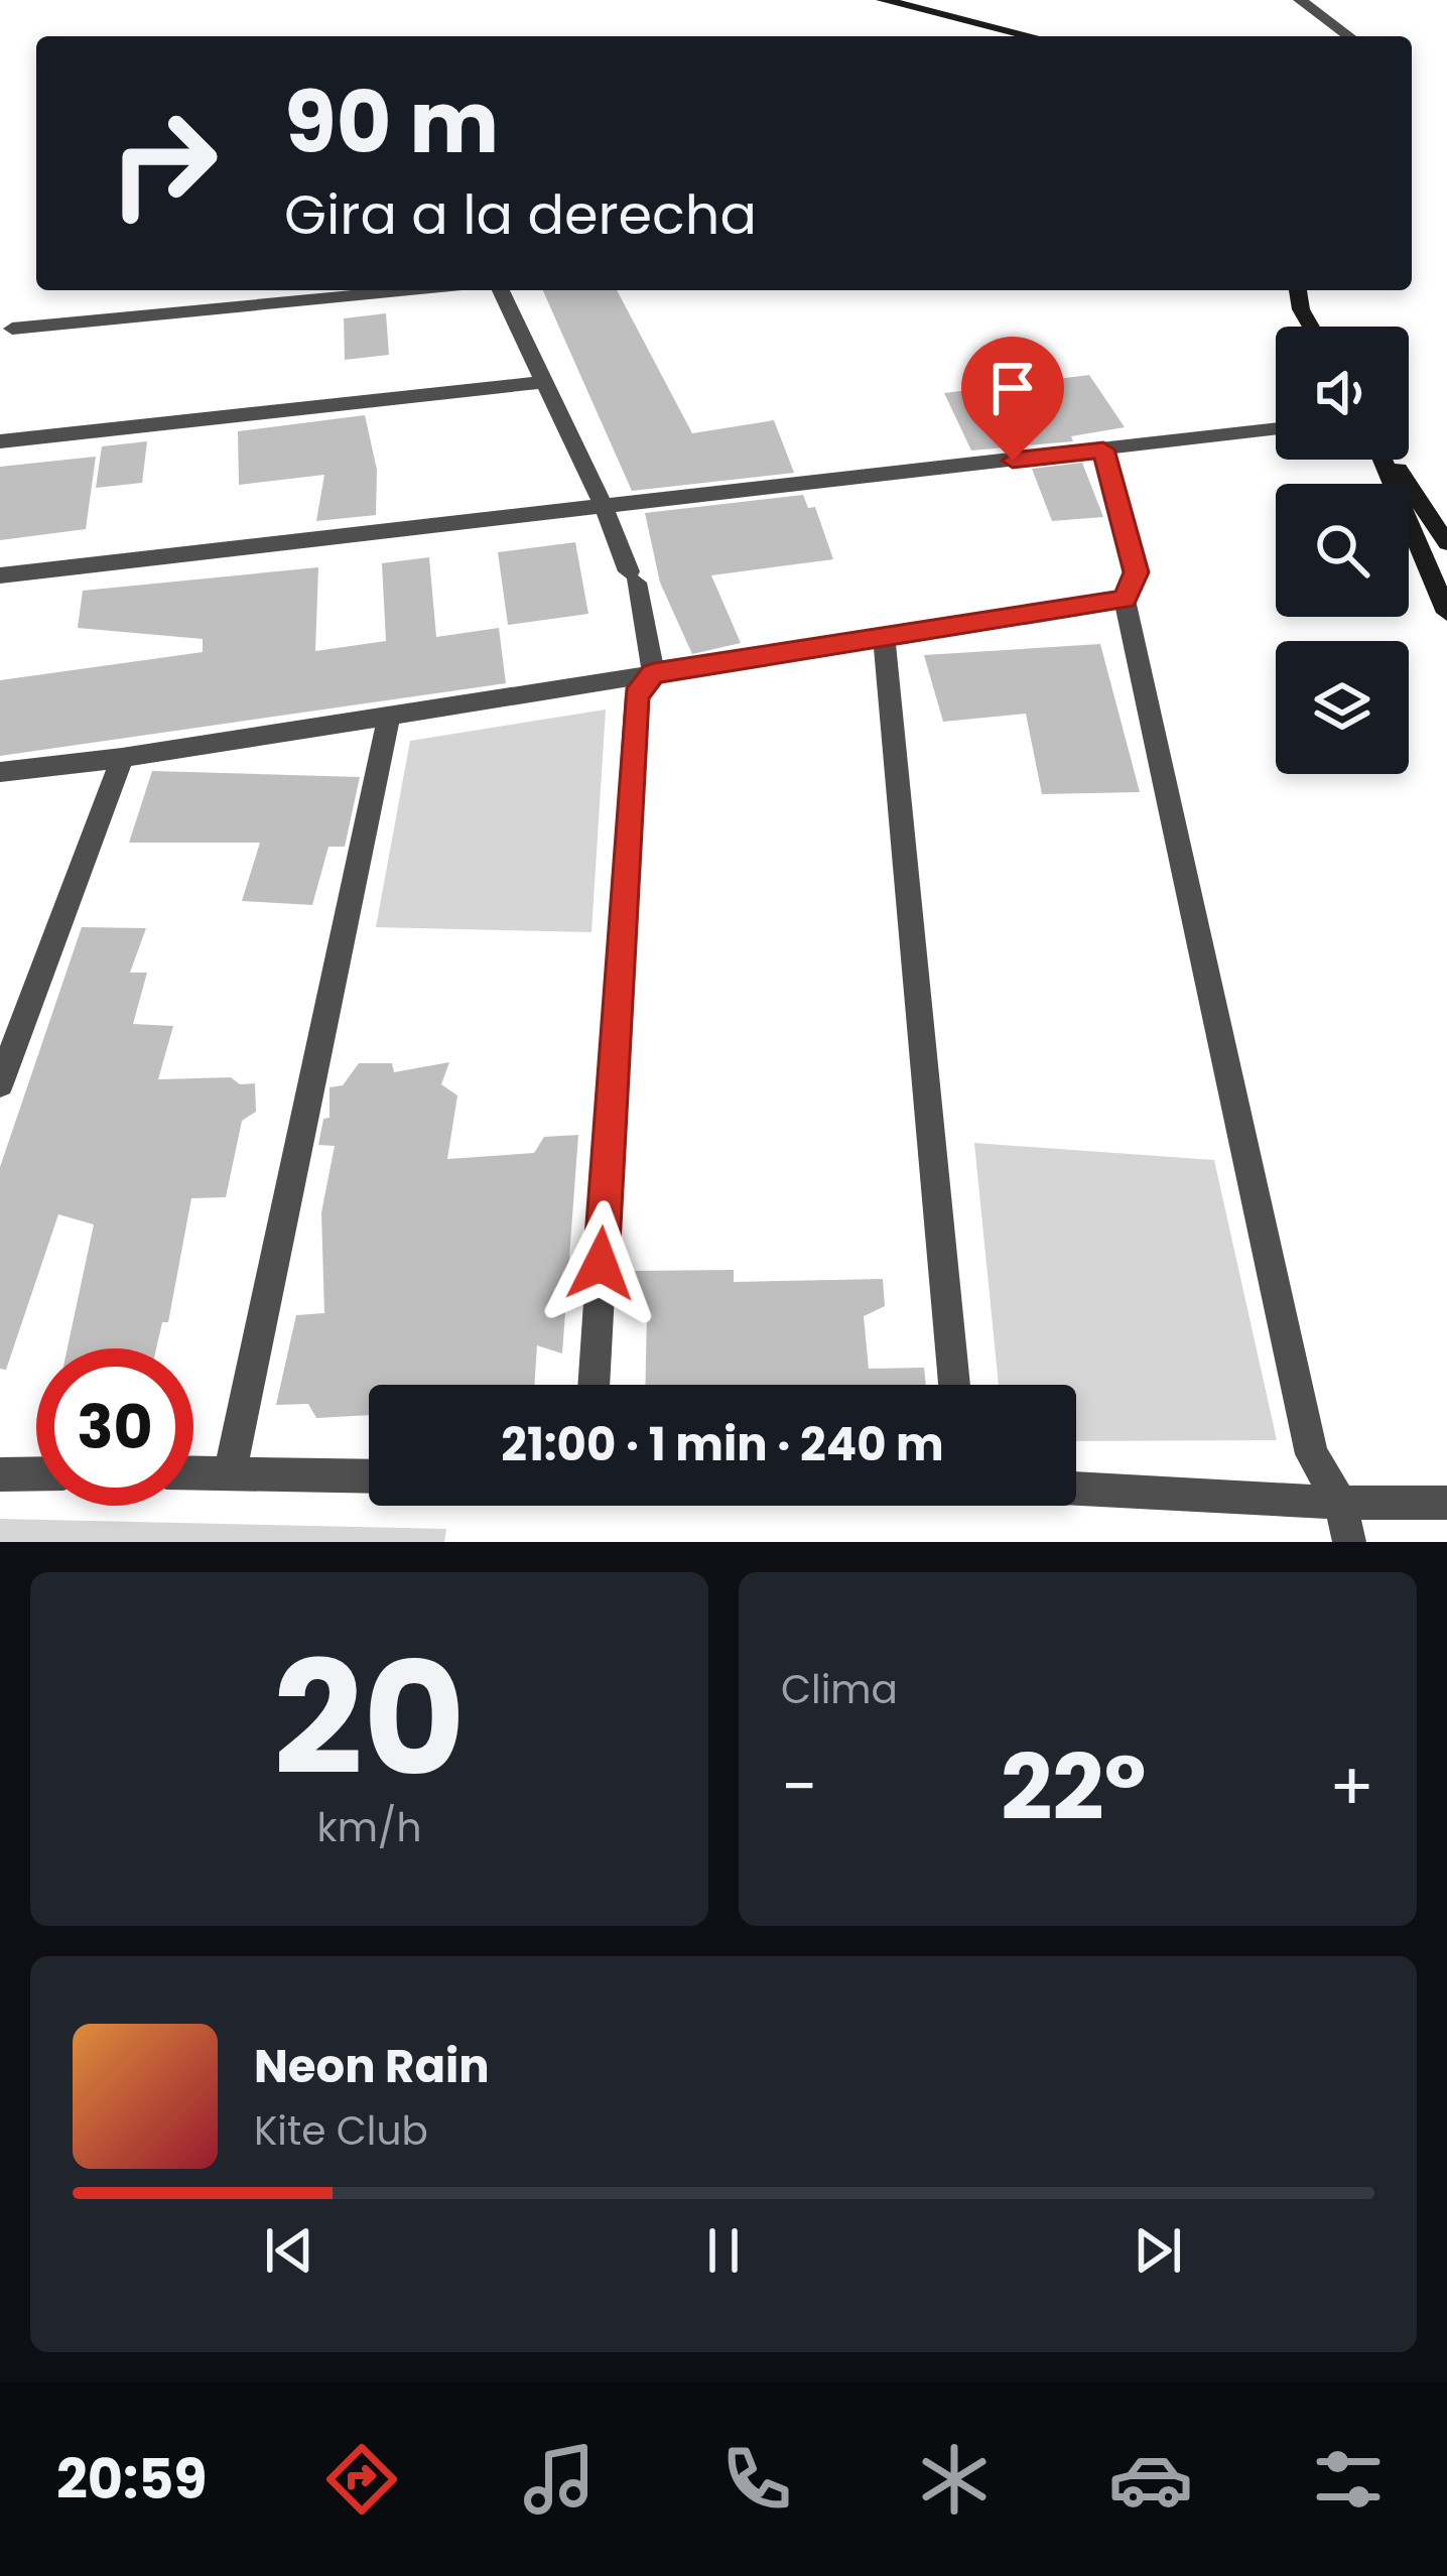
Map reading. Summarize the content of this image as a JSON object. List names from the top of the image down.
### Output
{
  "page": {
    "turn": ["90 m", "Gira a la derecha"],
    "limit": "30",
    "trip": "21:00 · 1 min · 240 m",
    "tile": [
      ["20", "km/h"],
      "Clima"
    ],
    "heat": ["−", "22°", "+"],
    "song": ["Neon Rain", "Kite Club"],
    "tabs": "20:59"
  }
}
